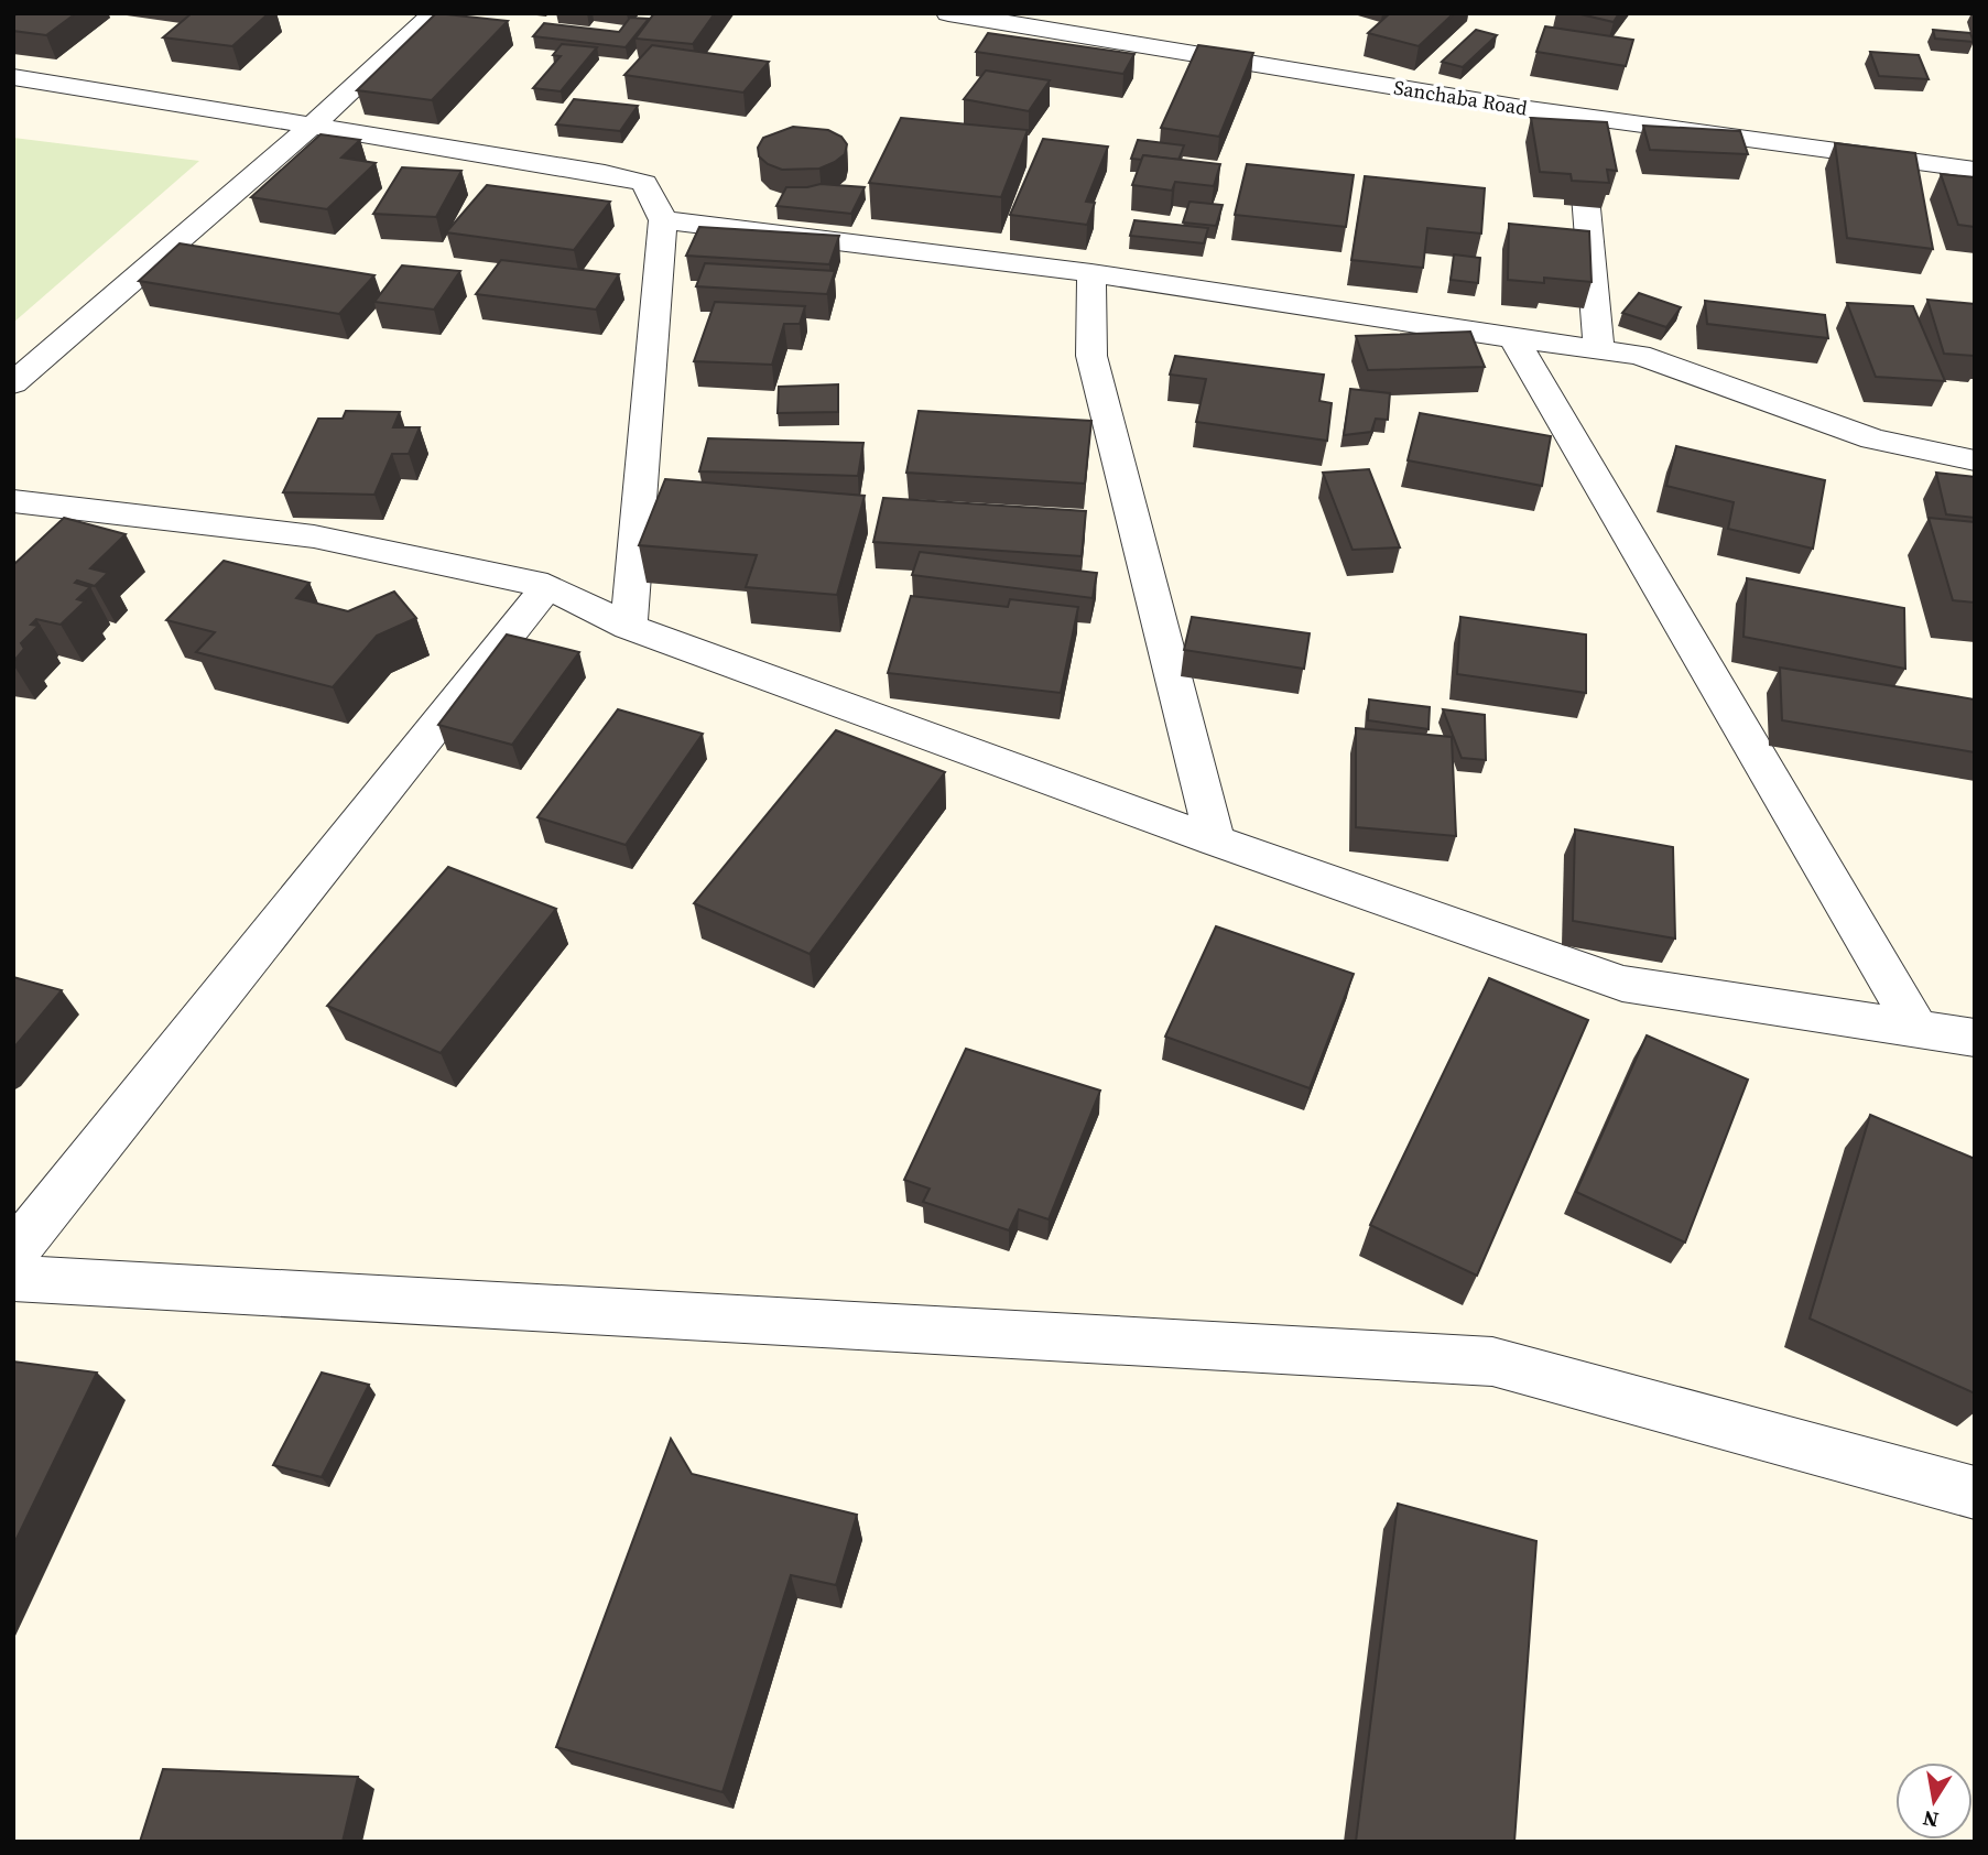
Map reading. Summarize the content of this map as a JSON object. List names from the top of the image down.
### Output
{
  "streets": {
    "street": ["Sanchaba Road"]
  },
  "north": "bottom"
}
